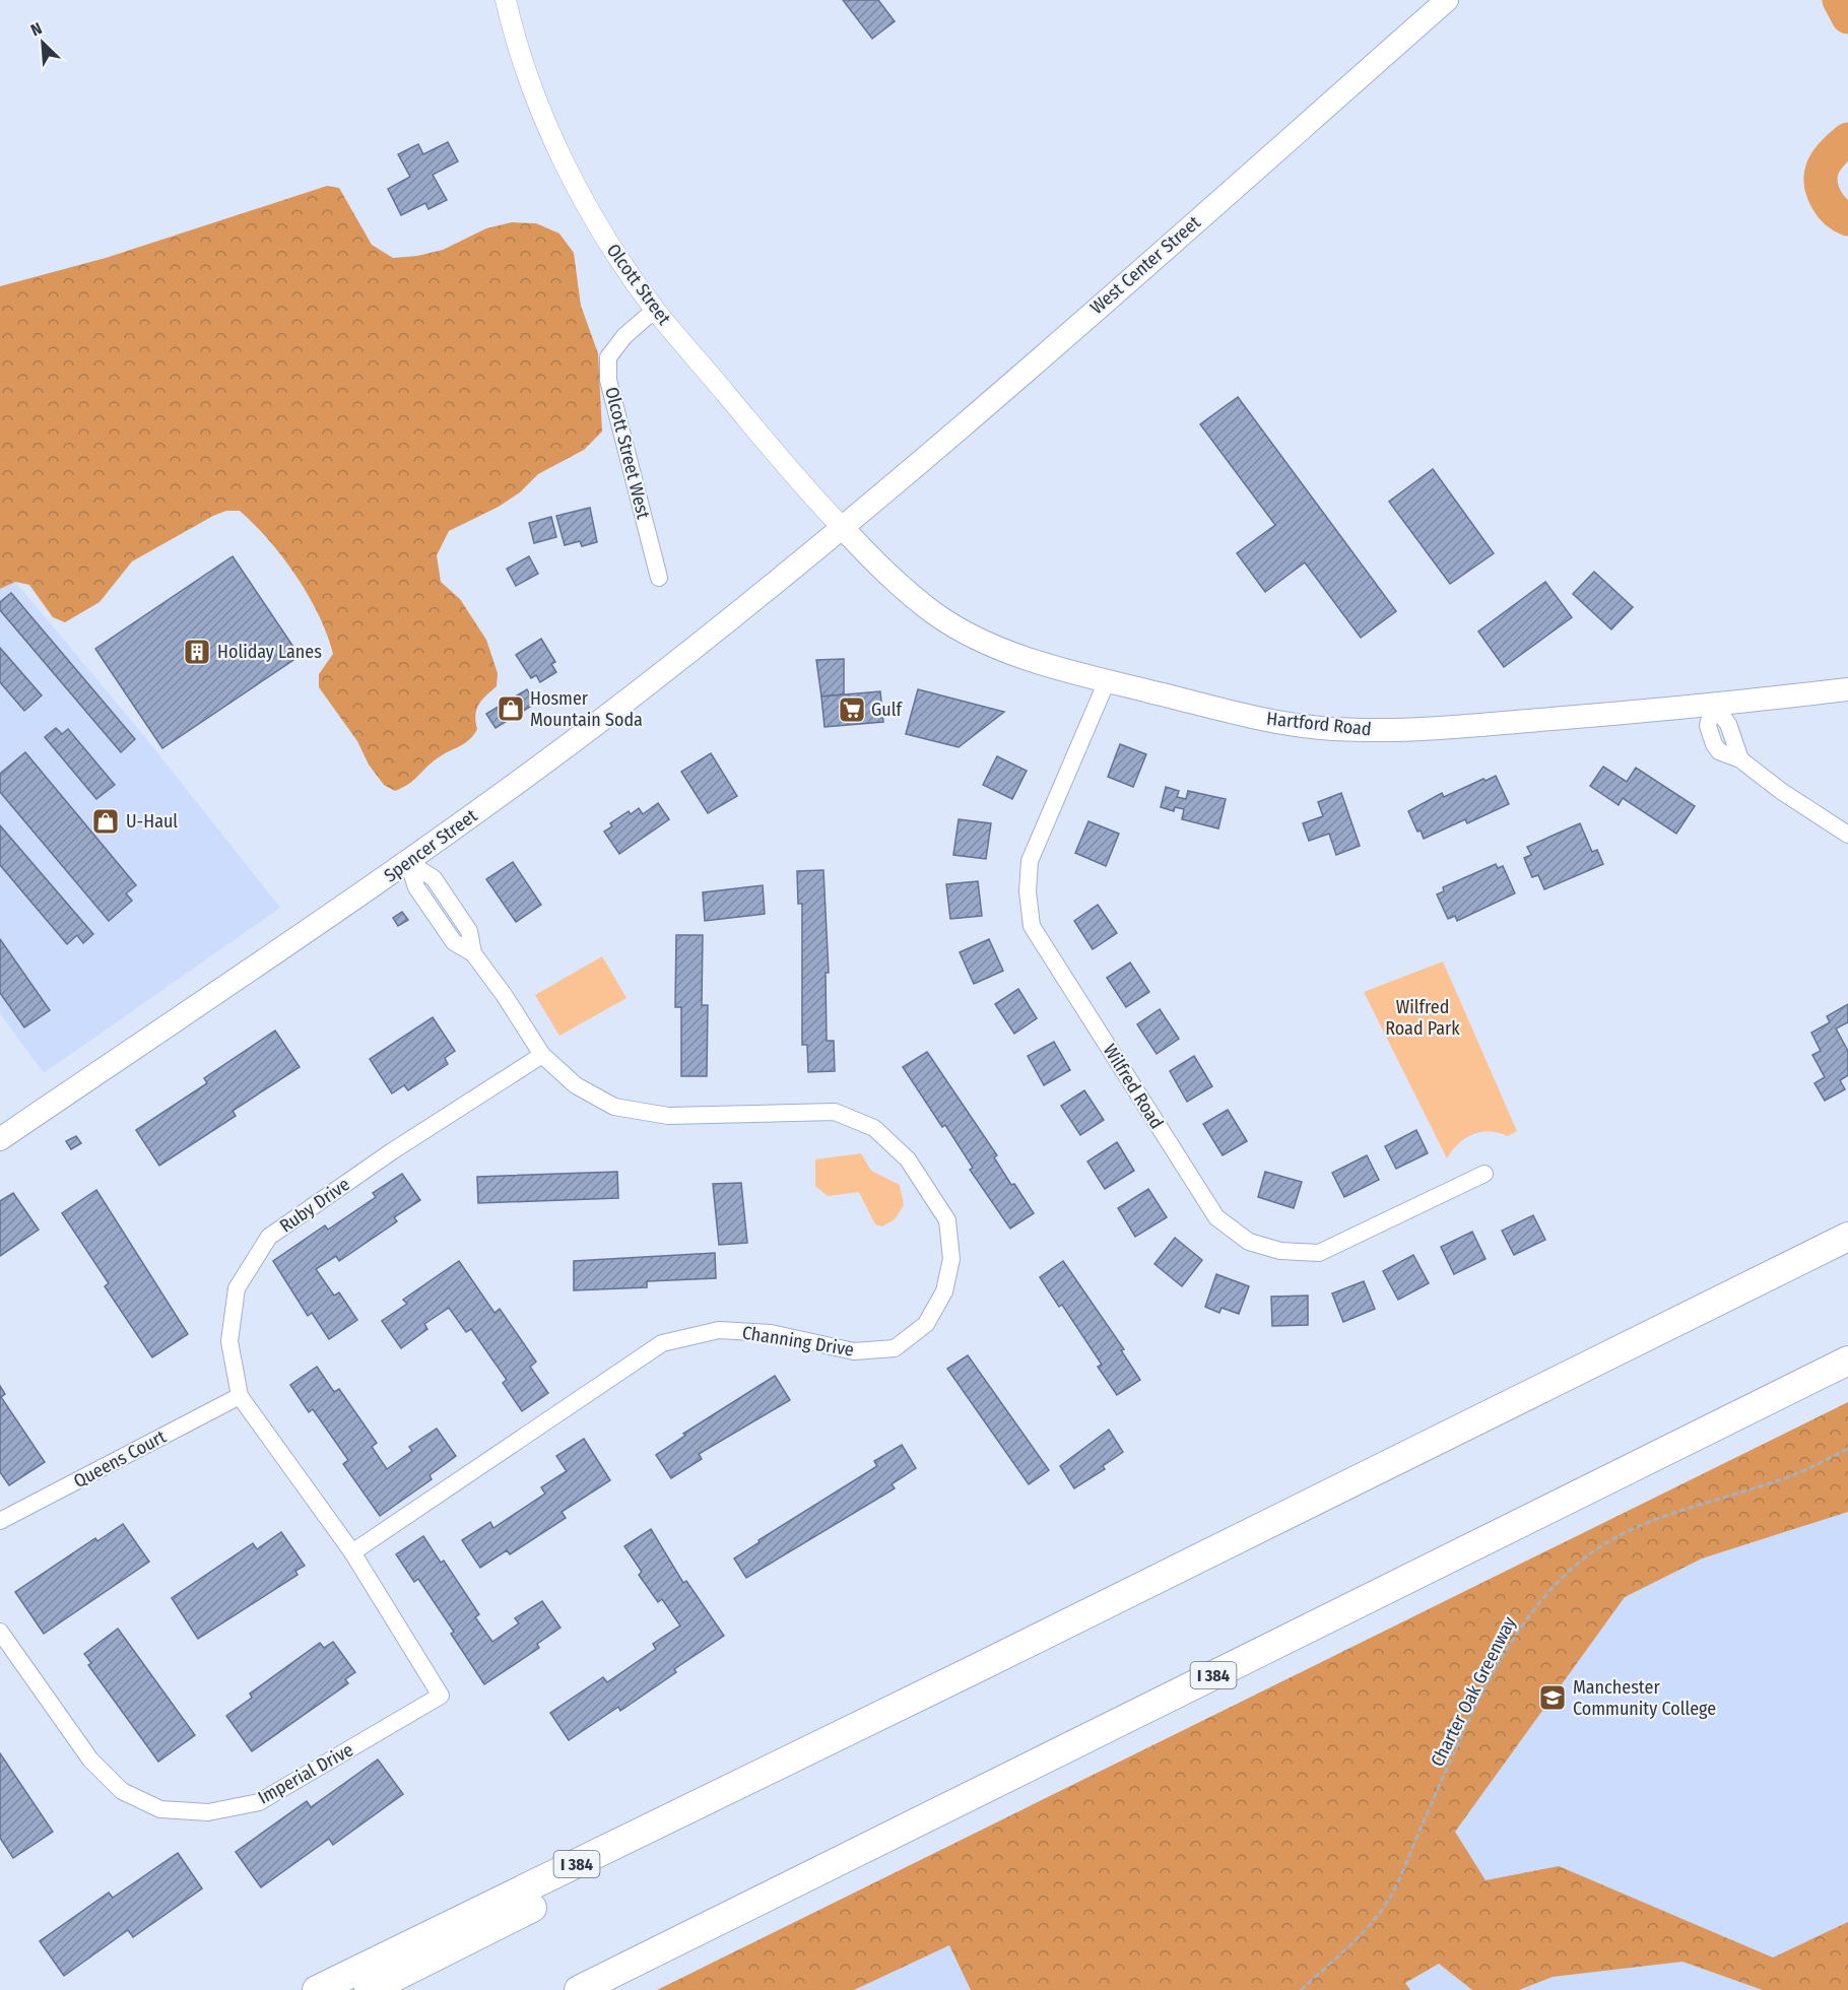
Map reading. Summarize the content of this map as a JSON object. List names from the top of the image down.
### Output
{
  "streets": {
    "highway": ["I 384"],
    "main road": ["West Center Street", "Hartford Road", "Spencer Street"],
    "street": [
      "Olcott Street",
      "Olcott Street West",
      "Wilfred Road",
      "Ruby Drive",
      "Channing Drive",
      "Queens Court",
      "Imperial Drive"
    ],
    "path": ["Charter Oak Greenway"]
  },
  "crossings": [
    ["West Center Street", "Olcott Street"],
    ["West Center Street", "Hartford Road"],
    ["West Center Street", "Spencer Street"],
    ["Olcott Street", "Olcott Street West"],
    ["Olcott Street", "Hartford Road"],
    ["Olcott Street", "Spencer Street"],
    ["Hartford Road", "Spencer Street"],
    ["Hartford Road", "Wilfred Road"],
    ["Spencer Street", "Channing Drive"],
    ["Ruby Drive", "Channing Drive"],
    ["Ruby Drive", "Queens Court"],
    ["Ruby Drive", "Imperial Drive"],
    ["Channing Drive", "Imperial Drive"]
  ],
  "parks": ["Wilfred Road Park"],
  "places": {
    "building": ["Holiday Lanes"],
    "shop": ["Hosmer Mountain Soda", "U-Haul"],
    "supermarket": ["Gulf"],
    "school or university": ["Manchester Community College"]
  },
  "north": "top left"
}
